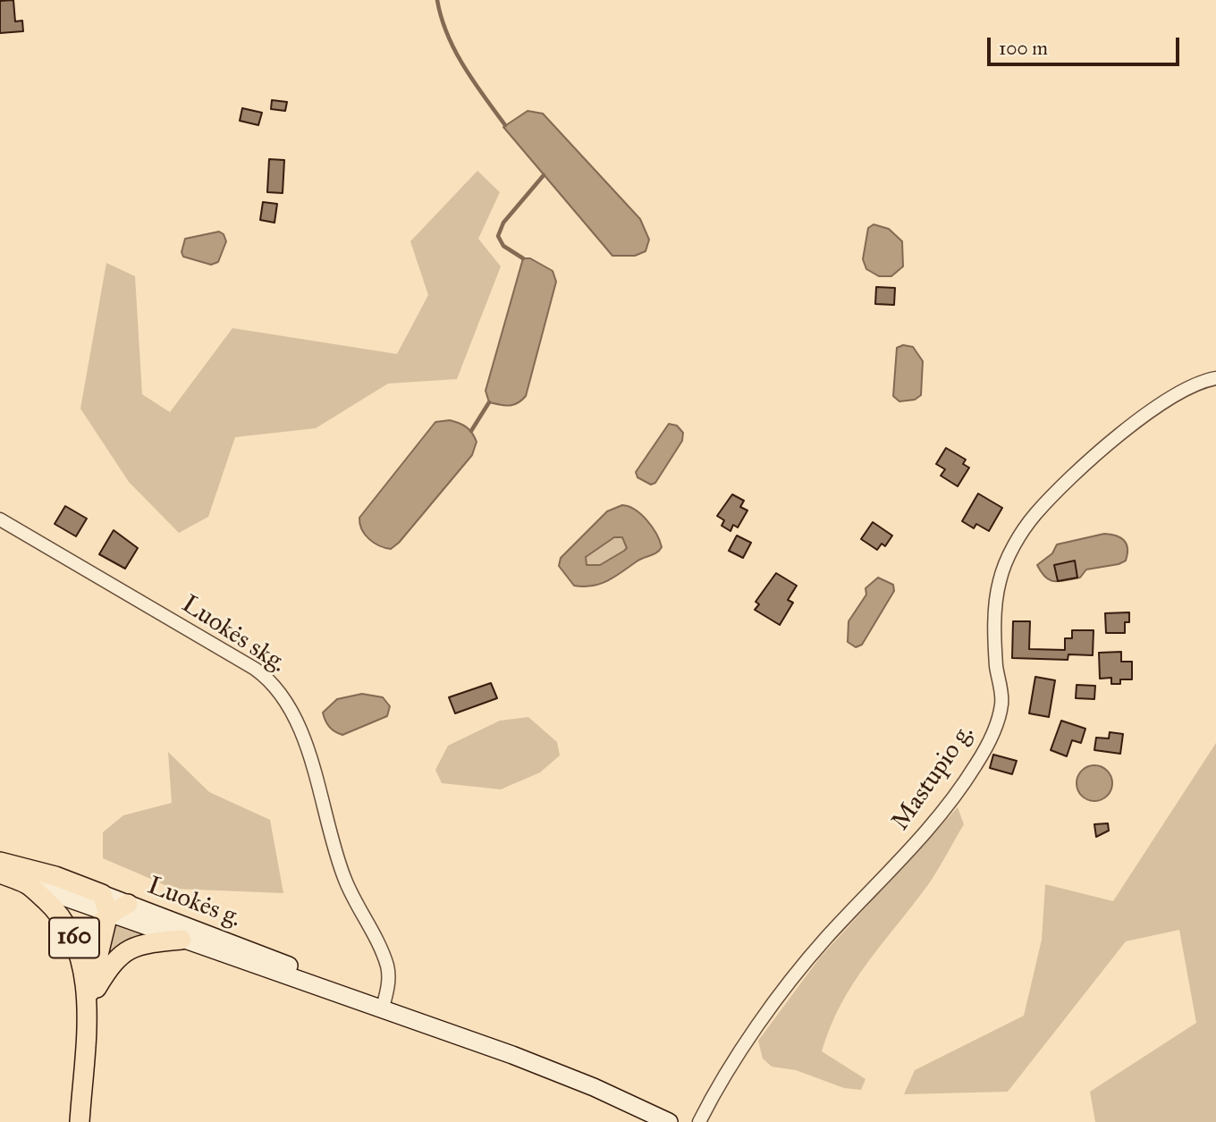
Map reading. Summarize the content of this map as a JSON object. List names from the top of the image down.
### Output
{
  "streets": {
    "main road": ["Luokės g.", "160"],
    "street": ["Luokės skg.", "Mastupio g."]
  },
  "crossings": [
    ["Luokės skg.", "Luokės g."],
    ["Luokės g.", "160"]
  ],
  "scale_bar": "100 m"
}
